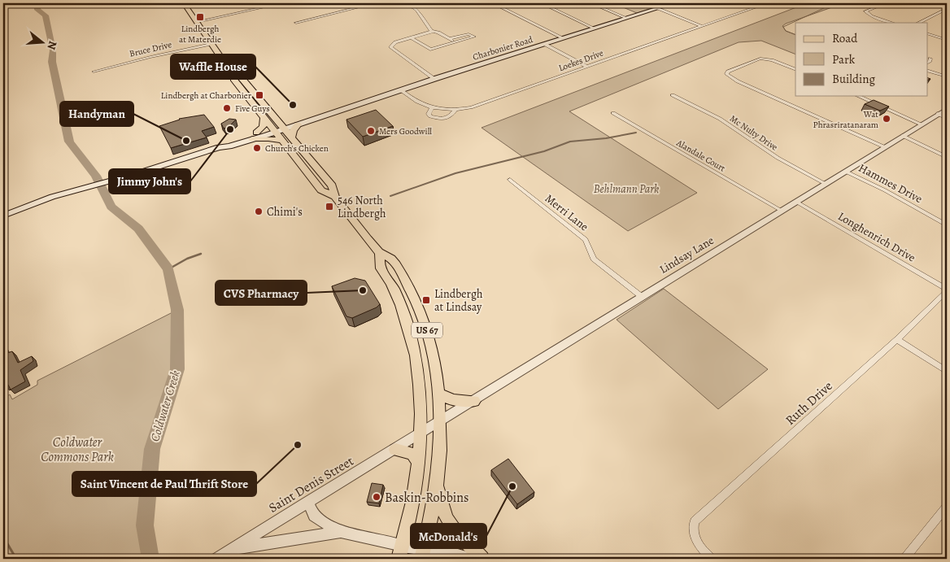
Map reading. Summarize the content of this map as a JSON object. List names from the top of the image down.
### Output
{
  "streets": {
    "main road": ["Charbonier Road", "US 67"],
    "street": [
      "Bruce Drive",
      "Loekes Drive",
      "Mc Nulty Drive",
      "Alandale Court",
      "Hammes Drive",
      "Merri Lane",
      "Longhenrich Drive",
      "Lindsay Lane",
      "Ruth Drive",
      "Saint Denis Street"
    ]
  },
  "crossings": [
    ["Charbonier Road", "Loekes Drive"],
    ["Charbonier Road", "US 67"],
    ["Bruce Drive", "US 67"],
    ["Mc Nulty Drive", "Lindsay Lane"],
    ["Alandale Court", "Lindsay Lane"],
    ["Hammes Drive", "Lindsay Lane"],
    ["Merri Lane", "Lindsay Lane"],
    ["Longhenrich Drive", "Lindsay Lane"],
    ["Longhenrich Drive", "Ruth Drive"],
    ["Lindsay Lane", "US 67"],
    ["Lindsay Lane", "Saint Denis Street"],
    ["US 67", "Saint Denis Street"]
  ],
  "water": ["Coldwater Creek"],
  "parks": ["Behlmann Park", "Coldwater Commons Park"],
  "places": {
    "transit": [
      "Lindbergh at Materdie",
      "Lindbergh at Charbonier",
      "546 North Lindbergh",
      "Lindbergh at Lindsay"
    ],
    "other": [
      "Waffle House",
      "Five Guys",
      "Wat Phrasriratanaram",
      "Jimmy John's",
      "Mers Goodwill",
      "Handyman",
      "Church's Chicken",
      "Chimi's",
      "CVS Pharmacy",
      "Saint Vincent de Paul Thrift Store",
      "McDonald's",
      "Baskin-Robbins"
    ]
  },
  "legend": ["Road", "Park", "Building"],
  "north": "right"
}
